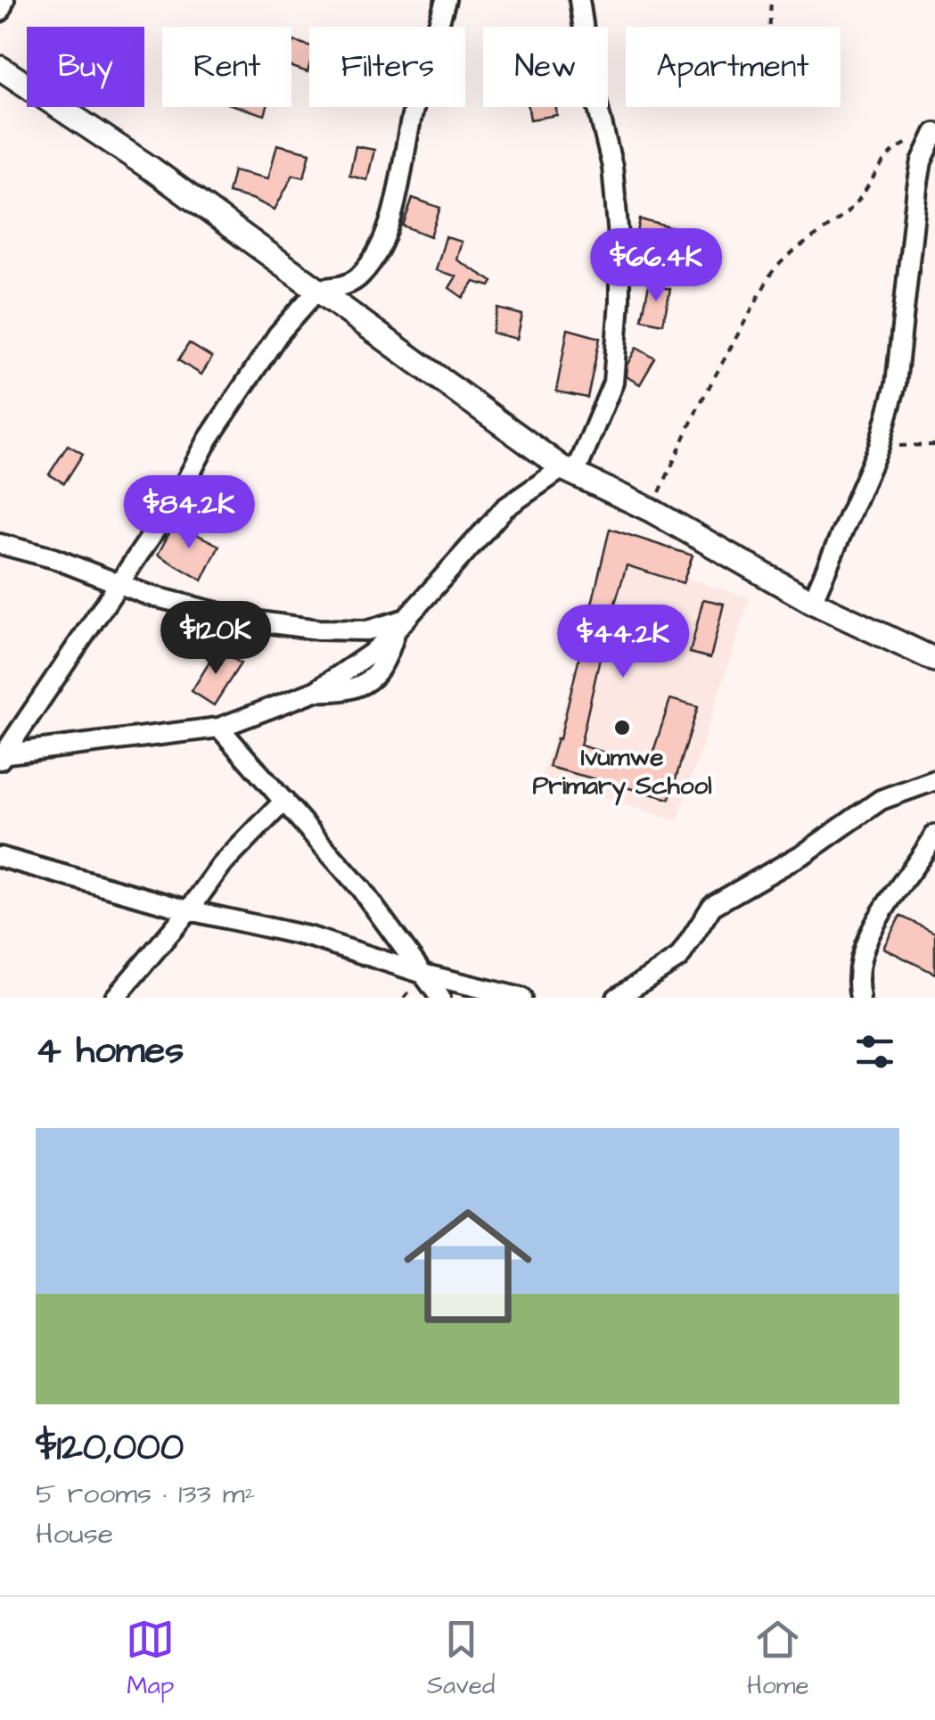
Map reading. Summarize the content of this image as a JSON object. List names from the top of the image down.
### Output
{
  "places": ["Ivumwe Primary School"],
  "page": {
    "chip": [
      "Buy",
      "Rent",
      "Filters",
      "New",
      "Apartment"
    ],
    "price": [
      "$66.4K",
      "$84.2K",
      "$120K",
      "$44.2K"
    ],
    "heading": "4 homes",
    "list": [
      {
        "name": "$120,000",
        "note": "5 rooms · 133 m² · House"
      }
    ],
    "tabs": ["Map", "Saved", "Home"]
  }
}
